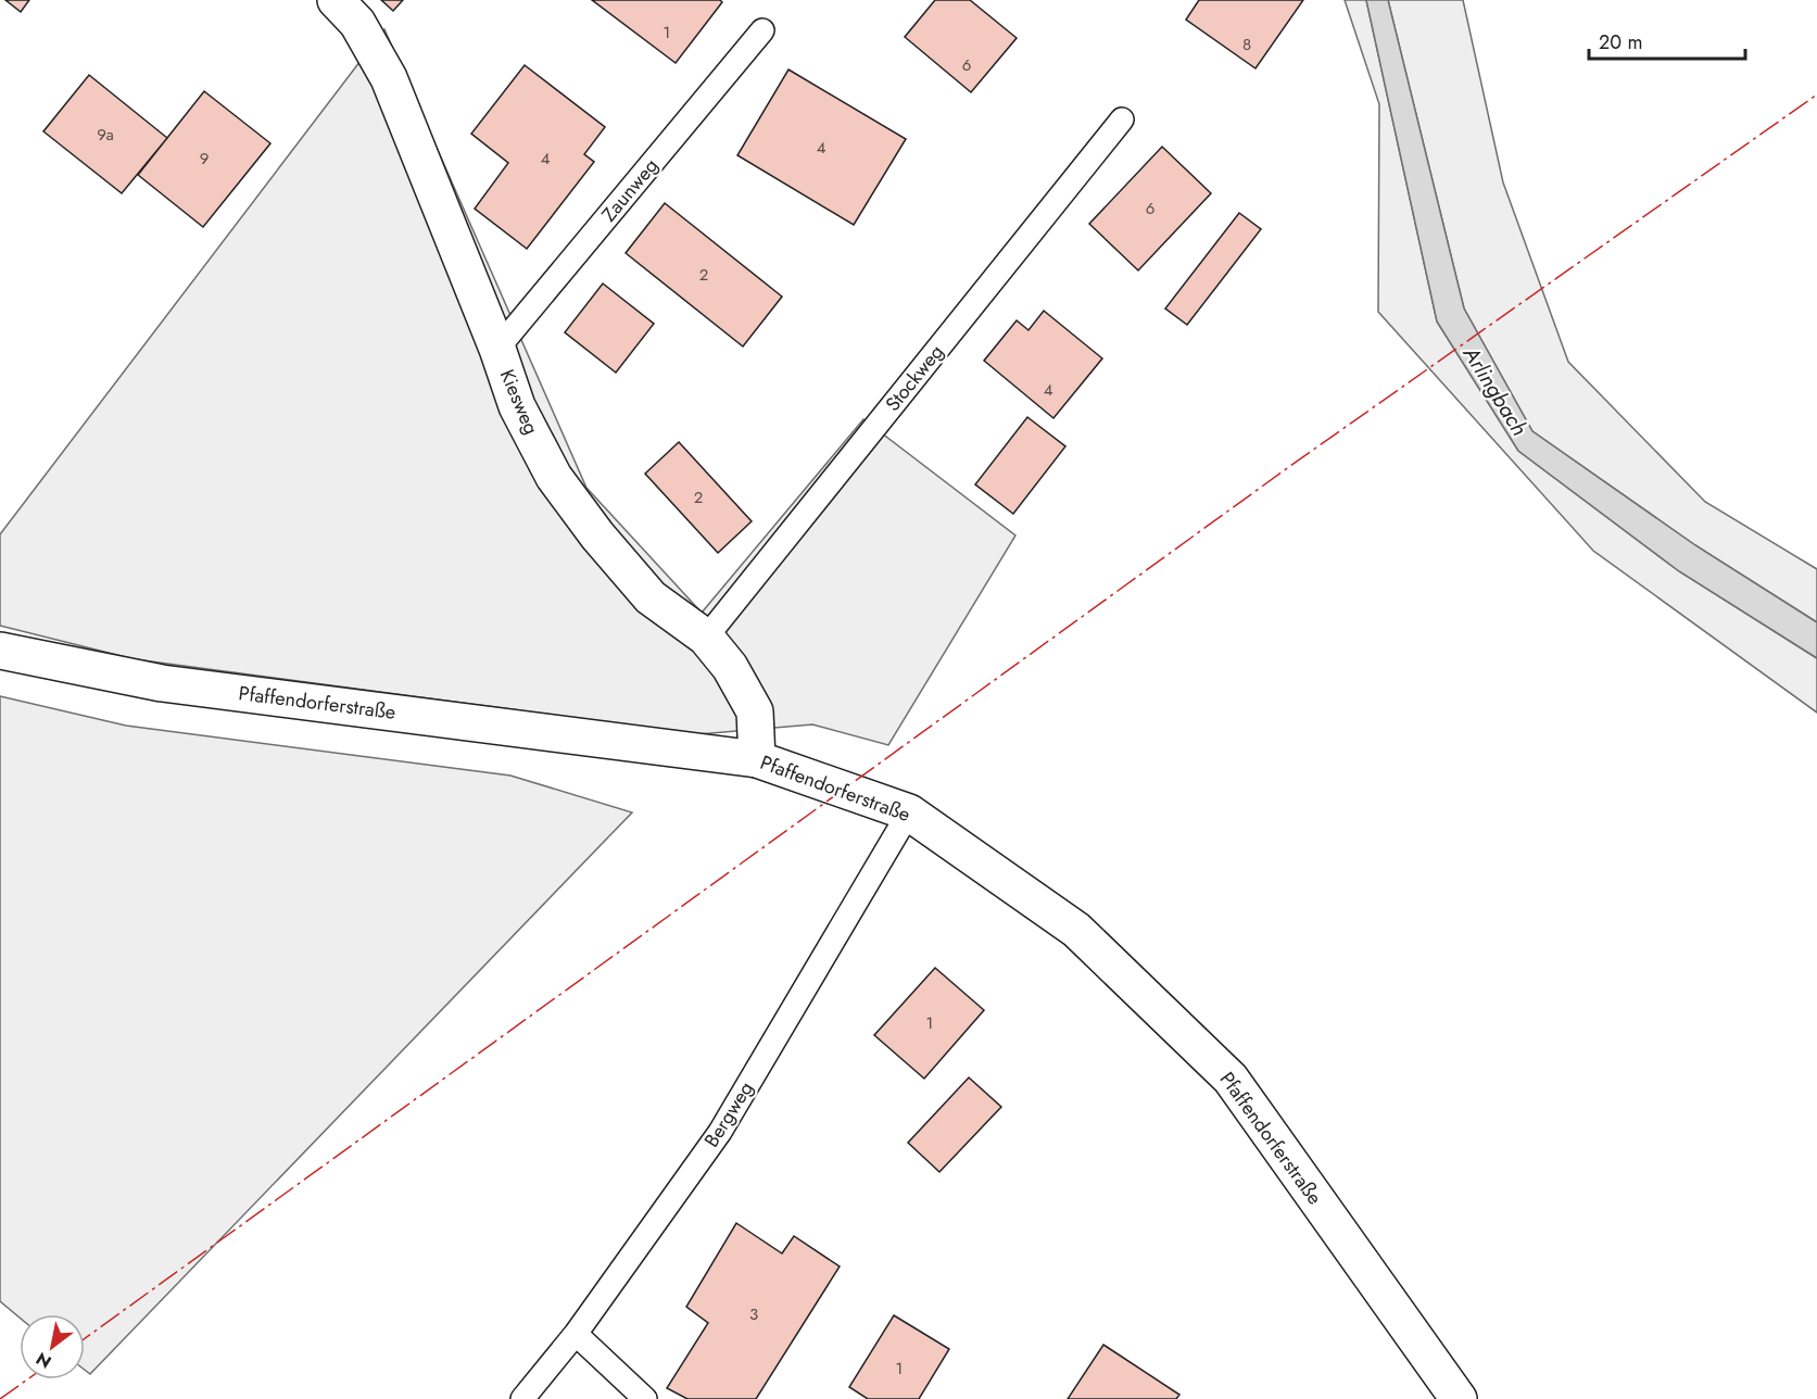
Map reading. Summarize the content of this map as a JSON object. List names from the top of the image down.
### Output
{
  "streets": {
    "main road": ["Kiesweg", "Pfaffendorferstraße"],
    "lane": ["Zaunweg", "Stockweg", "Bergweg"]
  },
  "crossings": [
    ["Zaunweg", "Kiesweg"],
    ["Stockweg", "Kiesweg"],
    ["Kiesweg", "Pfaffendorferstraße"],
    ["Pfaffendorferstraße", "Bergweg"]
  ],
  "water": ["Arlingbach"],
  "house_numbers": [
    "1",
    "8",
    "6",
    "9a",
    "4",
    "9",
    "4",
    "6",
    "2",
    "4",
    "2",
    "1",
    "3",
    "1"
  ],
  "scale_bar": "20 m",
  "north": "bottom left"
}
